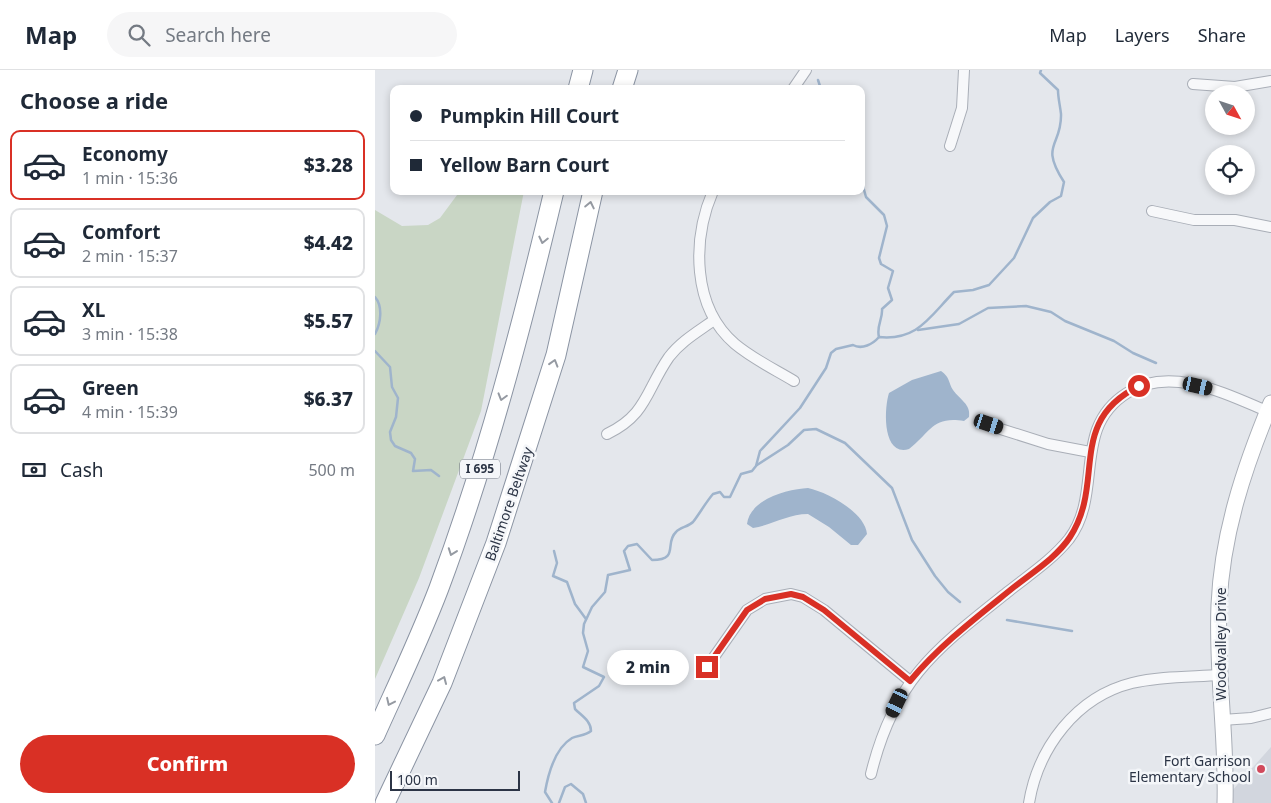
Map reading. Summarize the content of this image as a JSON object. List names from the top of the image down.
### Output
{
  "streets": {
    "highway": ["I 695", "Baltimore Beltway"],
    "street": ["Woodvalley Drive"]
  },
  "places": ["Fort Garrison Elementary School"],
  "scale_bar": "100 m",
  "north": "bottom right",
  "page": {
    "header": "Map",
    "search": "Search here",
    "nav": ["Map", "Layers", "Share"],
    "heading": "Choose a ride",
    "banner": ["Pumpkin Hill Court", "Yellow Barn Court"],
    "list": [
      {
        "name": "Economy",
        "note": "1 min · 15:36",
        "value": "$3.28"
      },
      {
        "name": "Comfort",
        "note": "2 min · 15:37",
        "value": "$4.42"
      },
      {
        "name": "XL",
        "note": "3 min · 15:38",
        "value": "$5.57"
      },
      {
        "name": "Green",
        "note": "4 min · 15:39",
        "value": "$6.37"
      }
    ],
    "pay": ["Cash", "500 m"],
    "bubble": "2 min",
    "buttons": "Confirm",
    "scale": "100 m"
  }
}
